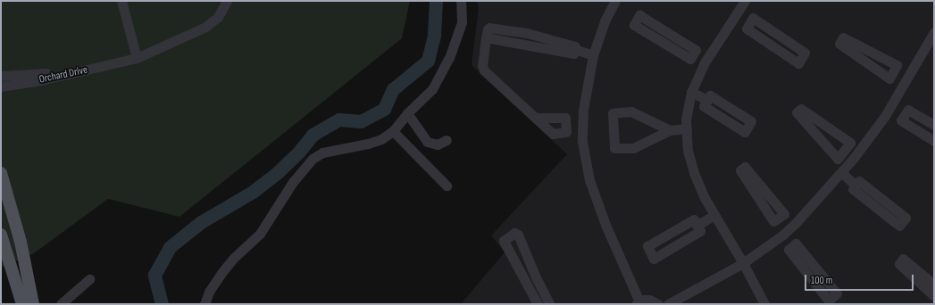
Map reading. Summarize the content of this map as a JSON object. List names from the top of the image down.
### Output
{
  "streets": {
    "street": ["Orchard Drive"]
  },
  "scale_bar": "100 m"
}
